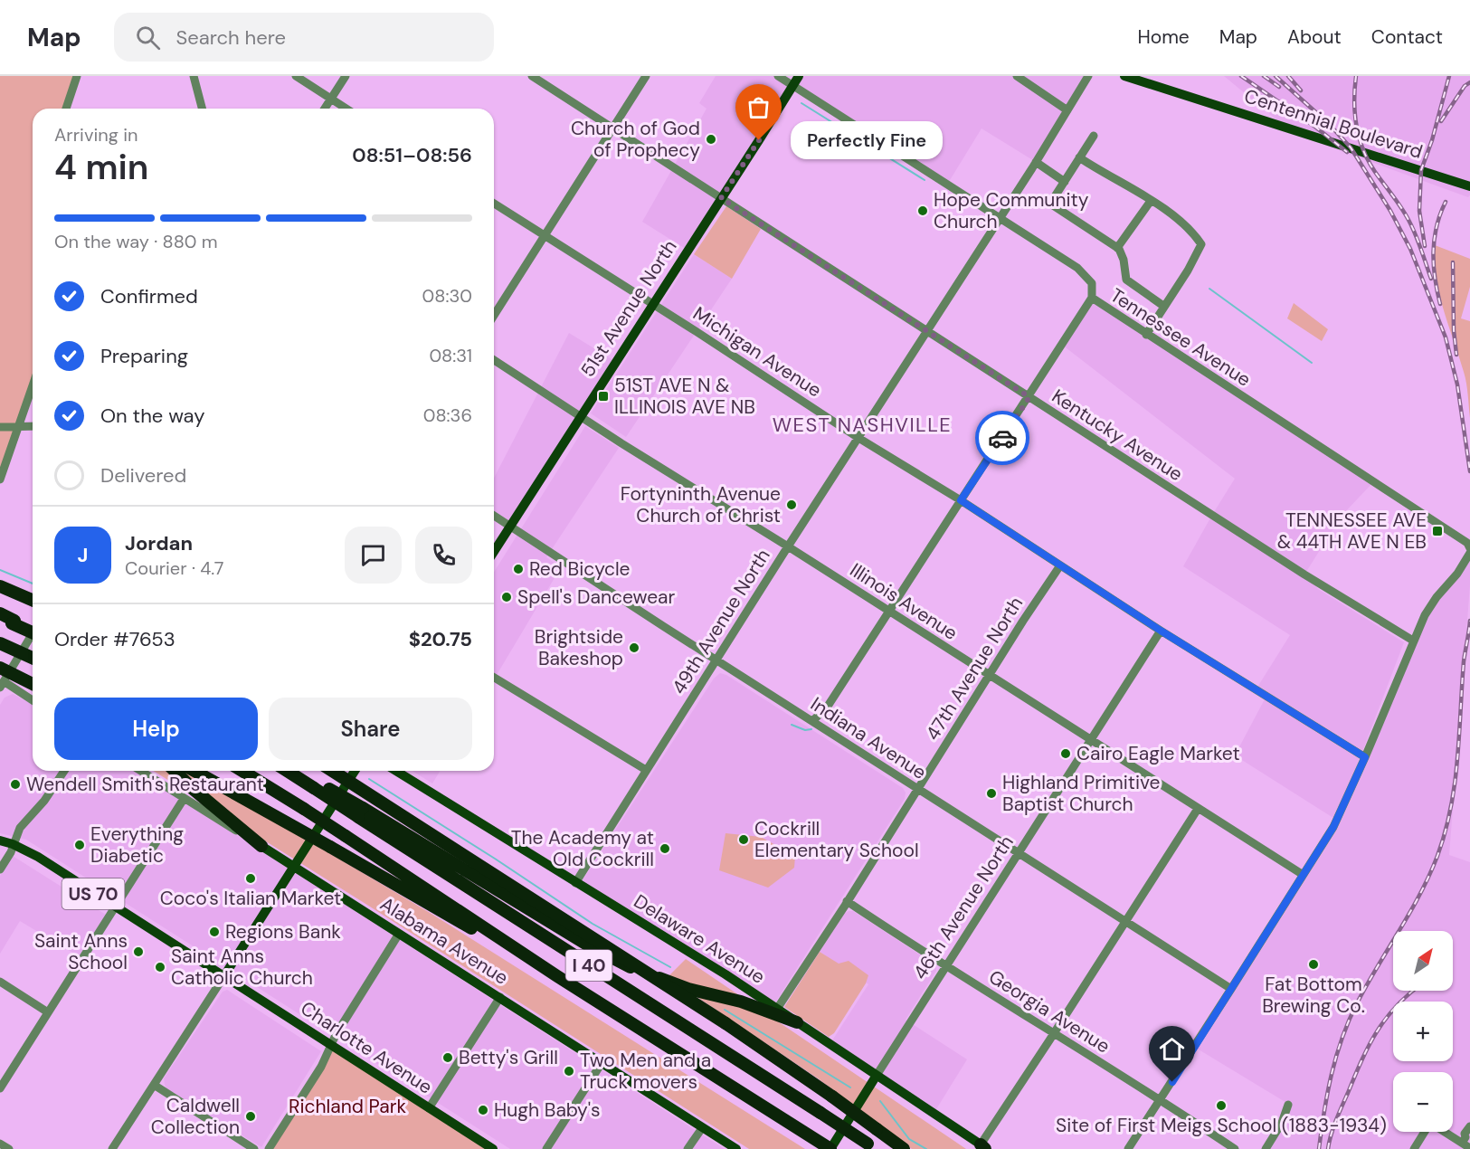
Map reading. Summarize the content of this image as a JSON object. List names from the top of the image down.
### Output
{
  "streets": {
    "highway": ["I 40"],
    "main road": [
      "Centennial Boulevard",
      "51st Avenue North",
      "US 70",
      "46th Avenue North",
      "Delaware Avenue",
      "Alabama Avenue",
      "Charlotte Avenue"
    ],
    "street": [
      "Tennessee Avenue",
      "Michigan Avenue",
      "Kentucky Avenue",
      "Illinois Avenue",
      "49th Avenue North",
      "47th Avenue North",
      "Indiana Avenue",
      "Georgia Avenue"
    ]
  },
  "crossings": [
    ["51st Avenue North", "Tennessee Avenue"],
    ["51st Avenue North", "Michigan Avenue"],
    ["51st Avenue North", "Kentucky Avenue"],
    ["51st Avenue North", "Illinois Avenue"],
    ["51st Avenue North", "Indiana Avenue"],
    ["Tennessee Avenue", "49th Avenue North"],
    ["Michigan Avenue", "49th Avenue North"],
    ["Michigan Avenue", "47th Avenue North"],
    ["Michigan Avenue", "46th Avenue North"],
    ["Kentucky Avenue", "49th Avenue North"],
    ["Illinois Avenue", "49th Avenue North"],
    ["Illinois Avenue", "47th Avenue North"],
    ["Illinois Avenue", "46th Avenue North"],
    ["49th Avenue North", "Indiana Avenue"],
    ["49th Avenue North", "Delaware Avenue"],
    ["47th Avenue North", "Indiana Avenue"],
    ["47th Avenue North", "Delaware Avenue"],
    ["47th Avenue North", "Georgia Avenue"],
    ["Indiana Avenue", "46th Avenue North"],
    ["46th Avenue North", "Delaware Avenue"],
    ["46th Avenue North", "I 40"],
    ["46th Avenue North", "Georgia Avenue"]
  ],
  "districts": ["WEST NASHVILLE"],
  "parks": ["Richland Park"],
  "places": {
    "other": [
      "Church of God of Prophecy",
      "Perfectly Fine",
      "Hope Community Church",
      "Fortyninth Avenue Church of Christ",
      "Red Bicycle",
      "Spell's Dancewear",
      "Brightside Bakeshop",
      "Cairo Eagle Market",
      "Wendell Smith's Restaurant",
      "Highland Primitive Baptist Church",
      "Cockrill Elementary School",
      "Everything Diabetic",
      "The Academy at Old Cockrill",
      "Coco's Italian Market",
      "Regions Bank",
      "Saint Anns School",
      "Fat Bottom Brewing Co.",
      "Saint Anns Catholic Church",
      "Betty's Grill",
      "Two Men and a Truck movers",
      "Site of First Meigs School (1883-1934)",
      "Hugh Baby's",
      "Caldwell Collection"
    ],
    "transit": ["51ST AVE N & ILLINOIS AVE NB", "TENNESSEE AVE & 44TH AVE N EB"]
  },
  "north": "top right",
  "page": {
    "header": "Map",
    "search": "Search here",
    "nav": [
      "Home",
      "Map",
      "About",
      "Contact"
    ],
    "heading": ["4 min", "Arriving in", "08:51–08:56"],
    "panel": [
      "Jordan",
      "Courier · 4.7",
      "Order #7653",
      "$20.75"
    ],
    "bubble": "Perfectly Fine",
    "bar": "On the way · 880 m",
    "list": [
      ["Confirmed", "08:30"],
      ["Preparing", "08:31"],
      ["On the way", "08:36"],
      "Delivered"
    ],
    "round": "J",
    "buttons": ["Help", "Share"],
    "map_buttons": ["+", "−"]
  }
}
